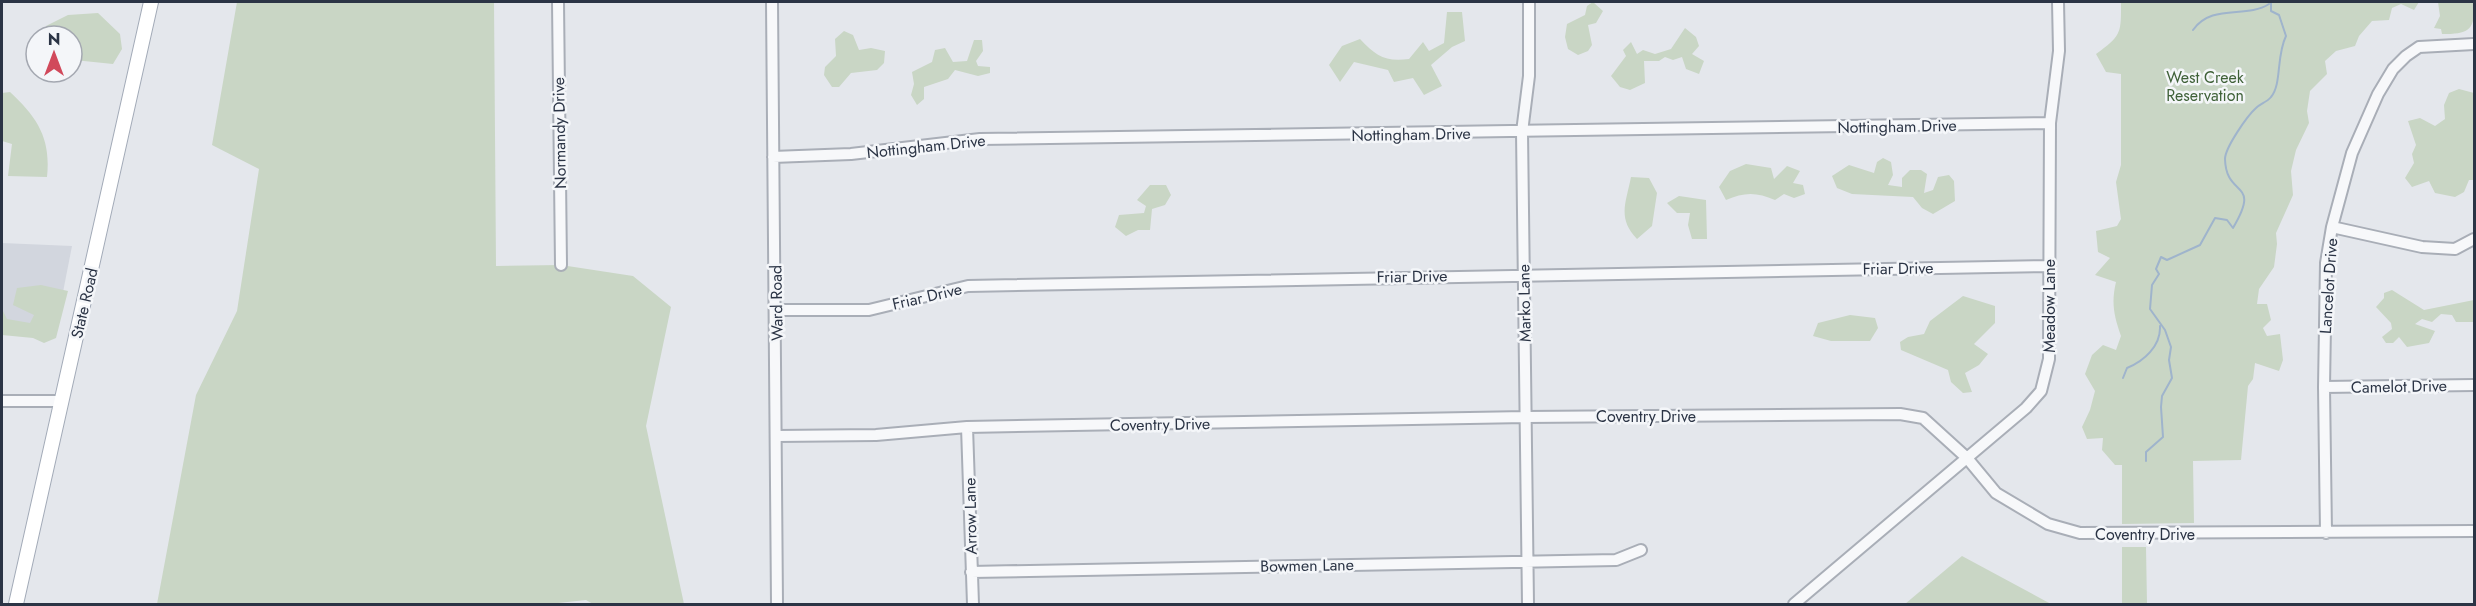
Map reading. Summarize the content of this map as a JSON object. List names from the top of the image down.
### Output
{
  "streets": {
    "main road": ["State Road"],
    "street": [
      "Nottingham Drive",
      "Normandy Drive",
      "Friar Drive",
      "Lancelot Drive",
      "Ward Road",
      "Marko Lane",
      "Meadow Lane",
      "Camelot Drive",
      "Coventry Drive",
      "Arrow Lane",
      "Bowmen Lane"
    ]
  },
  "crossings": [
    ["Nottingham Drive", "Ward Road"],
    ["Nottingham Drive", "Marko Lane"],
    ["Nottingham Drive", "Meadow Lane"],
    ["Friar Drive", "Ward Road"],
    ["Friar Drive", "Marko Lane"],
    ["Friar Drive", "Meadow Lane"],
    ["Lancelot Drive", "Camelot Drive"],
    ["Lancelot Drive", "Coventry Drive"],
    ["Ward Road", "Coventry Drive"],
    ["Marko Lane", "Coventry Drive"],
    ["Marko Lane", "Bowmen Lane"],
    ["Meadow Lane", "Coventry Drive"],
    ["Coventry Drive", "Arrow Lane"],
    ["Arrow Lane", "Bowmen Lane"]
  ],
  "parks": ["West Creek Reservation"],
  "north": "top"
}
